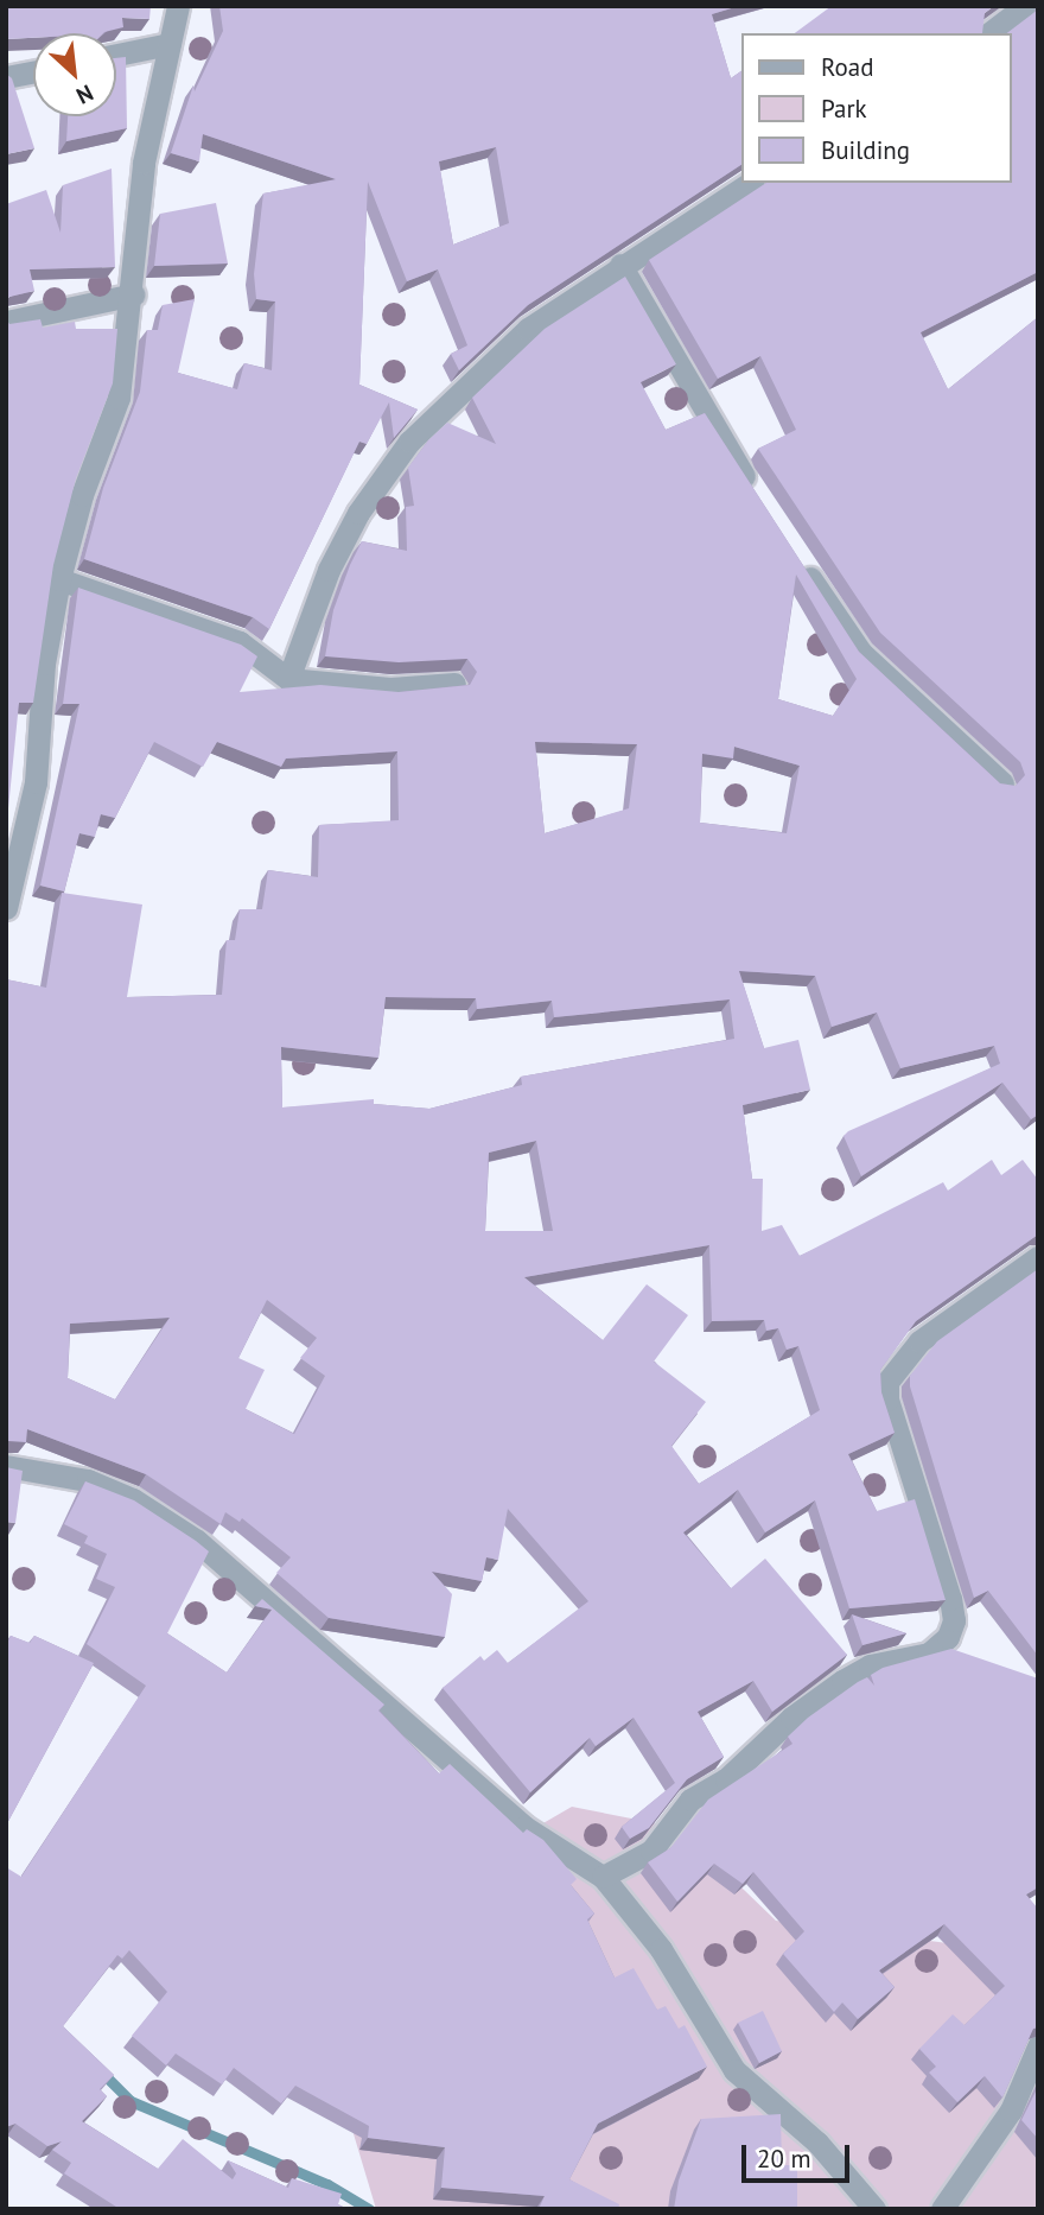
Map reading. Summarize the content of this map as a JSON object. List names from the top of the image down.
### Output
{
  "legend": ["Road", "Park", "Building"],
  "scale_bar": "20 m",
  "north": "bottom right"
}
